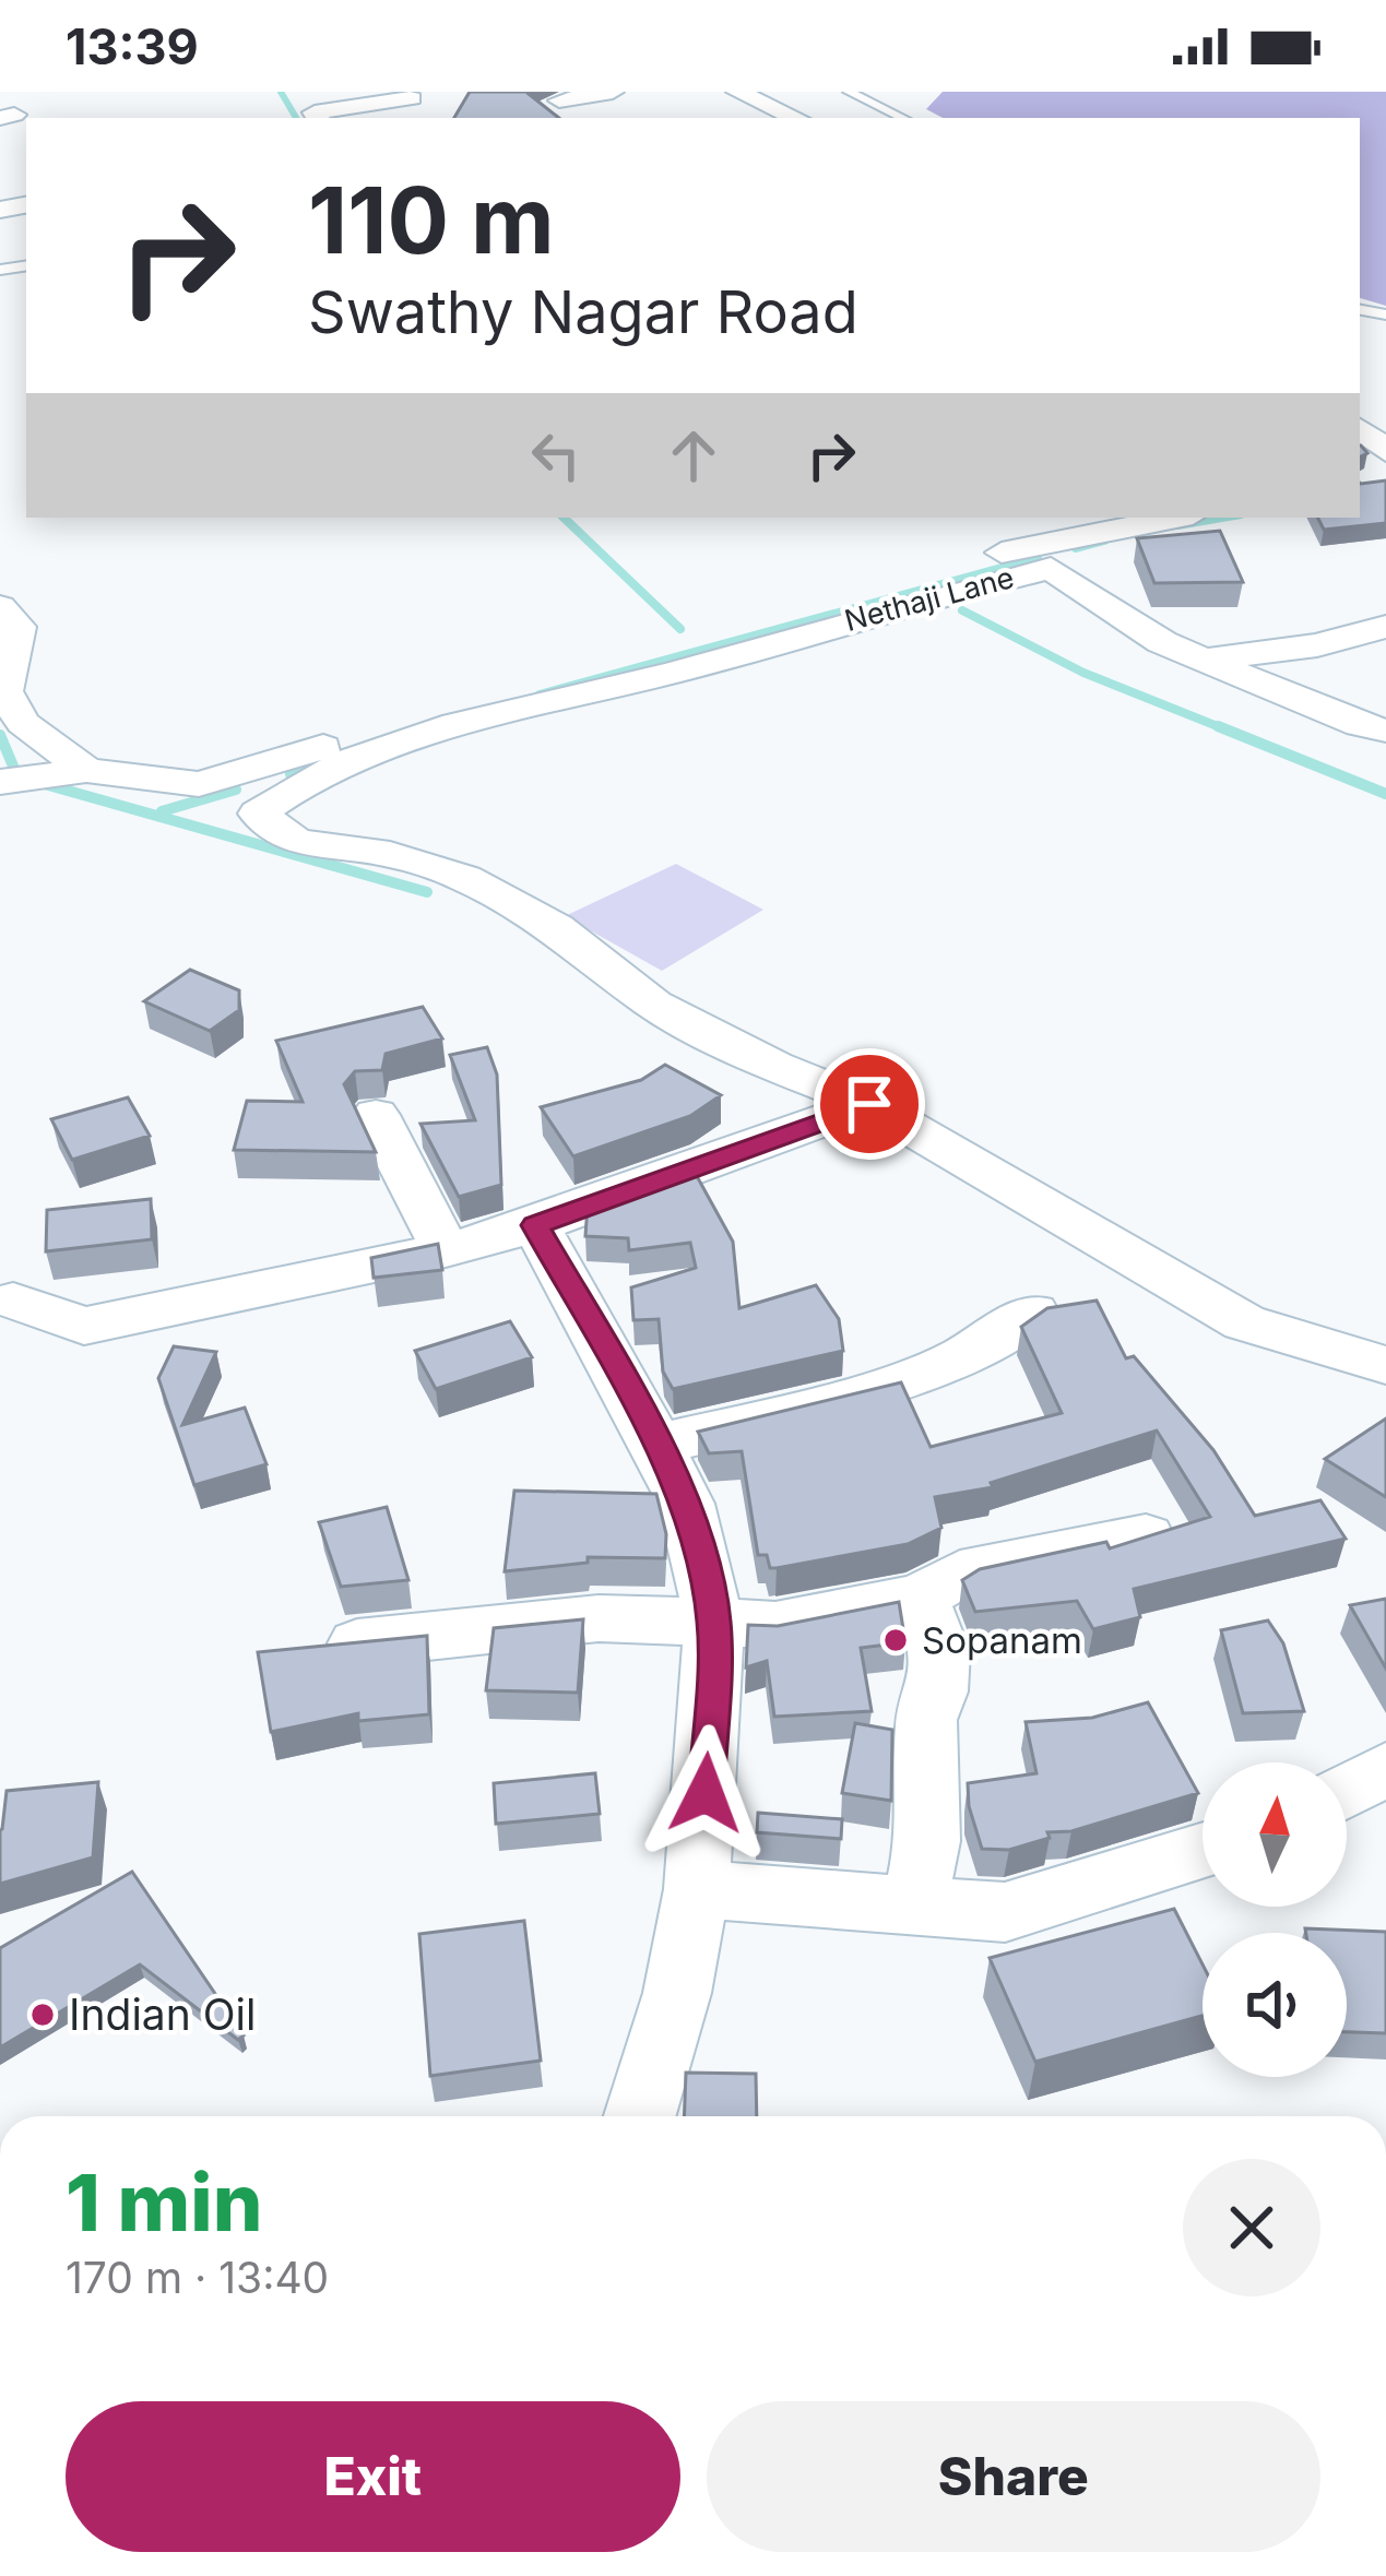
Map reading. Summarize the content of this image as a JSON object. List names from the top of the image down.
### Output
{
  "streets": {
    "street": ["Nethaji Lane"]
  },
  "places": ["Sopanam", "Indian Oil"],
  "north": "top",
  "page": {
    "status": "13:39",
    "turn": ["110 m", "Swathy Nagar Road"],
    "heading": ["1 min", "170 m · 13:40"],
    "buttons": ["Exit", "Share"]
  }
}
